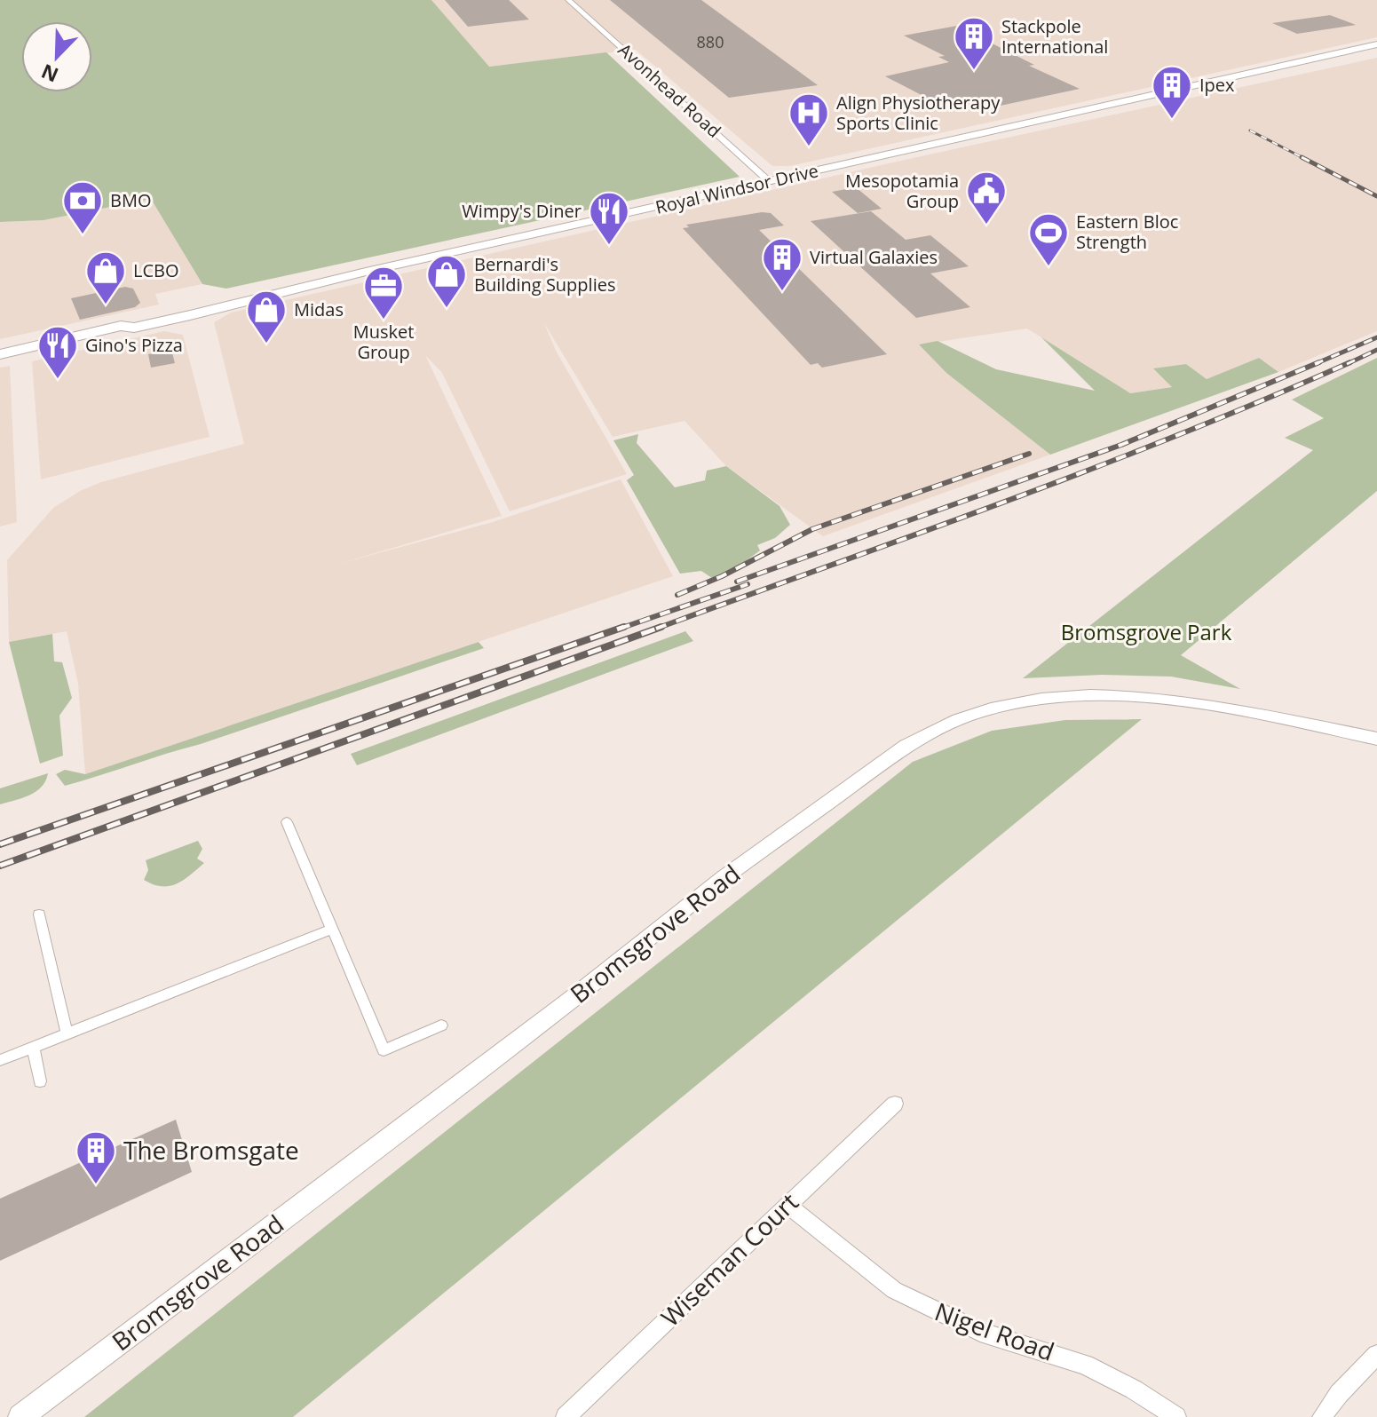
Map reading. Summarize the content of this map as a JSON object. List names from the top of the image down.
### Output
{
  "streets": {
    "main road": ["Royal Windsor Drive"],
    "street": [
      "Avonhead Road",
      "Bromsgrove Road",
      "Wiseman Court",
      "Nigel Road"
    ]
  },
  "crossings": [
    ["Avonhead Road", "Royal Windsor Drive"],
    ["Wiseman Court", "Nigel Road"]
  ],
  "parks": ["Bromsgrove Park"],
  "places": {
    "building": [
      "Stackpole International",
      "Ipex",
      "Virtual Galaxies",
      "The Bromsgate"
    ],
    "hospital": ["Align Physiotherapy Sports Clinic"],
    "public building": ["Mesopotamia Group"],
    "bank": ["BMO"],
    "restaurant": ["Wimpy's Diner", "Gino's Pizza"],
    "sports": ["Eastern Bloc Strength"],
    "shop": ["LCBO", "Bernardi's Building Supplies", "Midas"],
    "office": ["Musket Group"]
  },
  "house_numbers": ["880"],
  "north": "bottom left"
}
